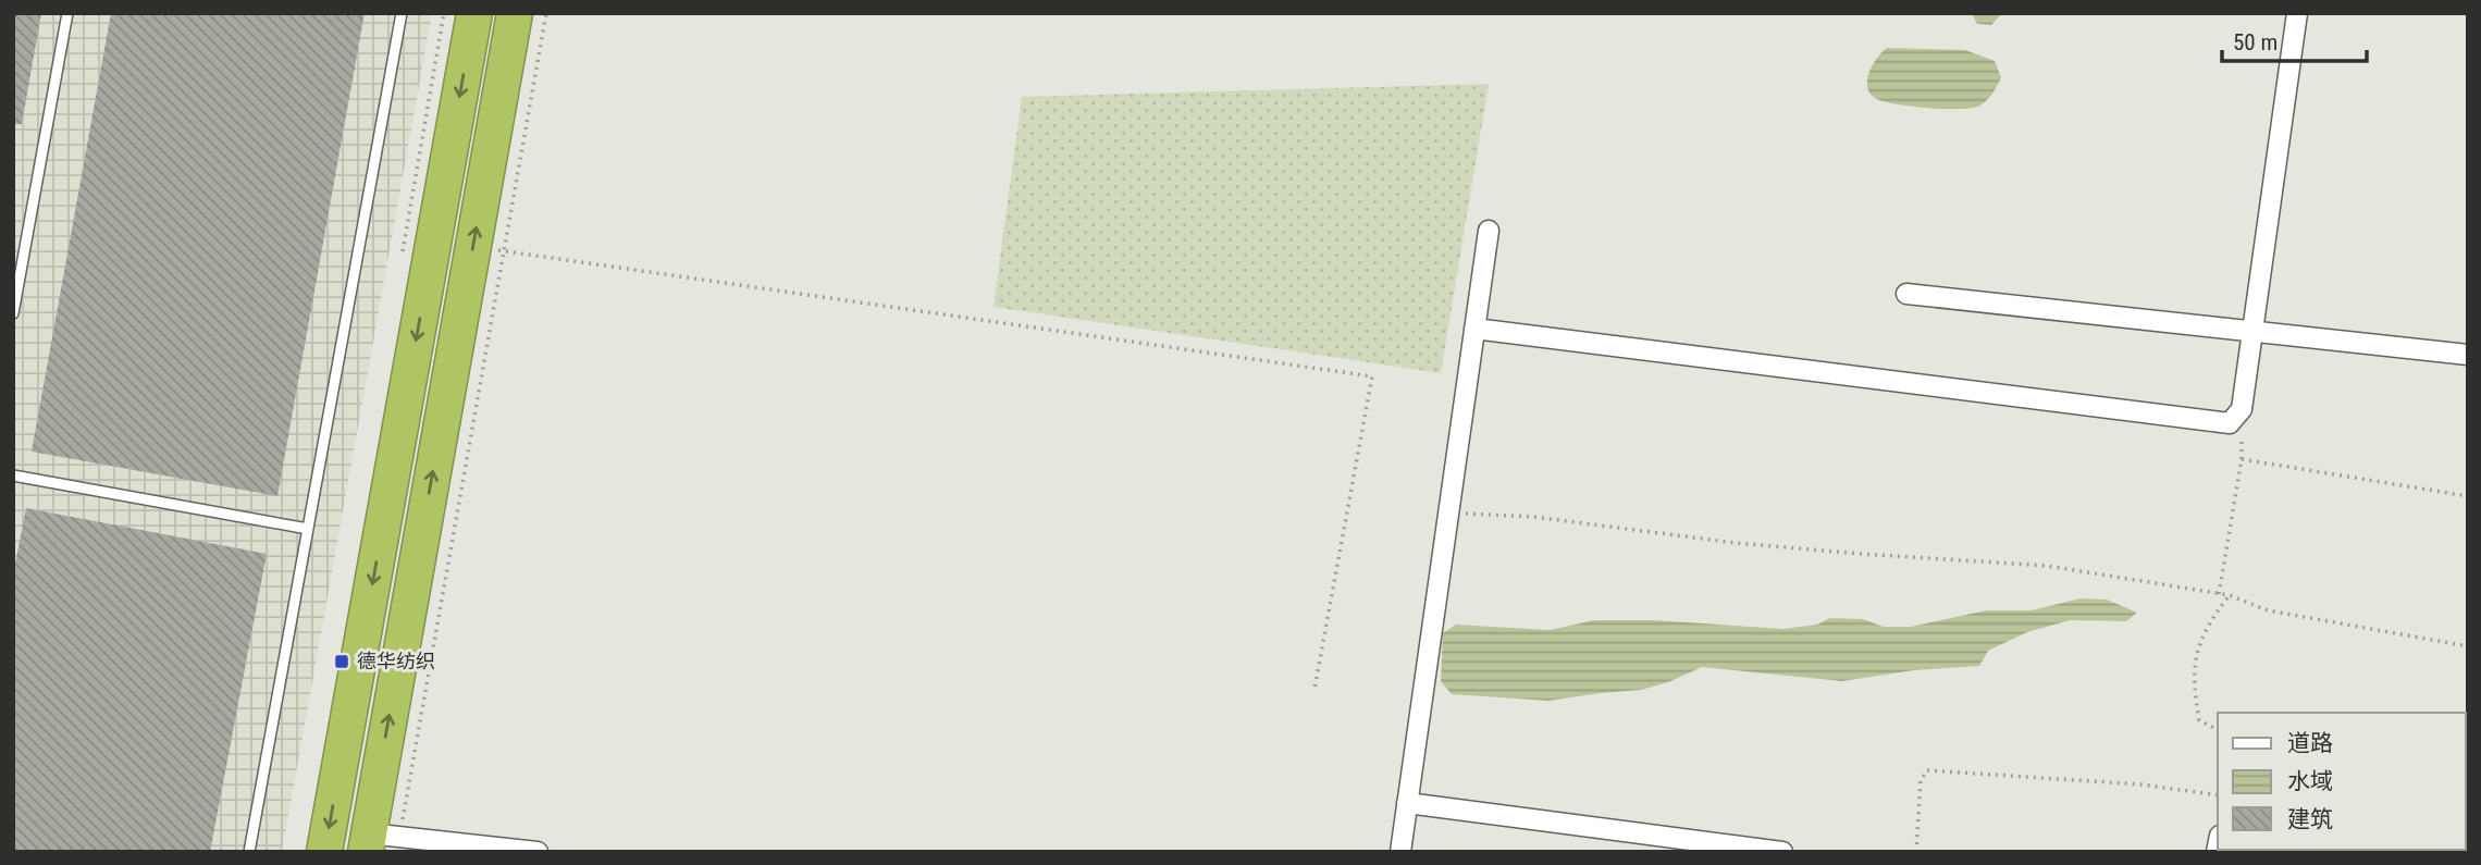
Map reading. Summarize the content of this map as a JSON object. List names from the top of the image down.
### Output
{
  "places": {
    "transit": ["德华纺织"]
  },
  "legend": ["道路", "水域", "建筑"],
  "scale_bar": "50 m"
}
